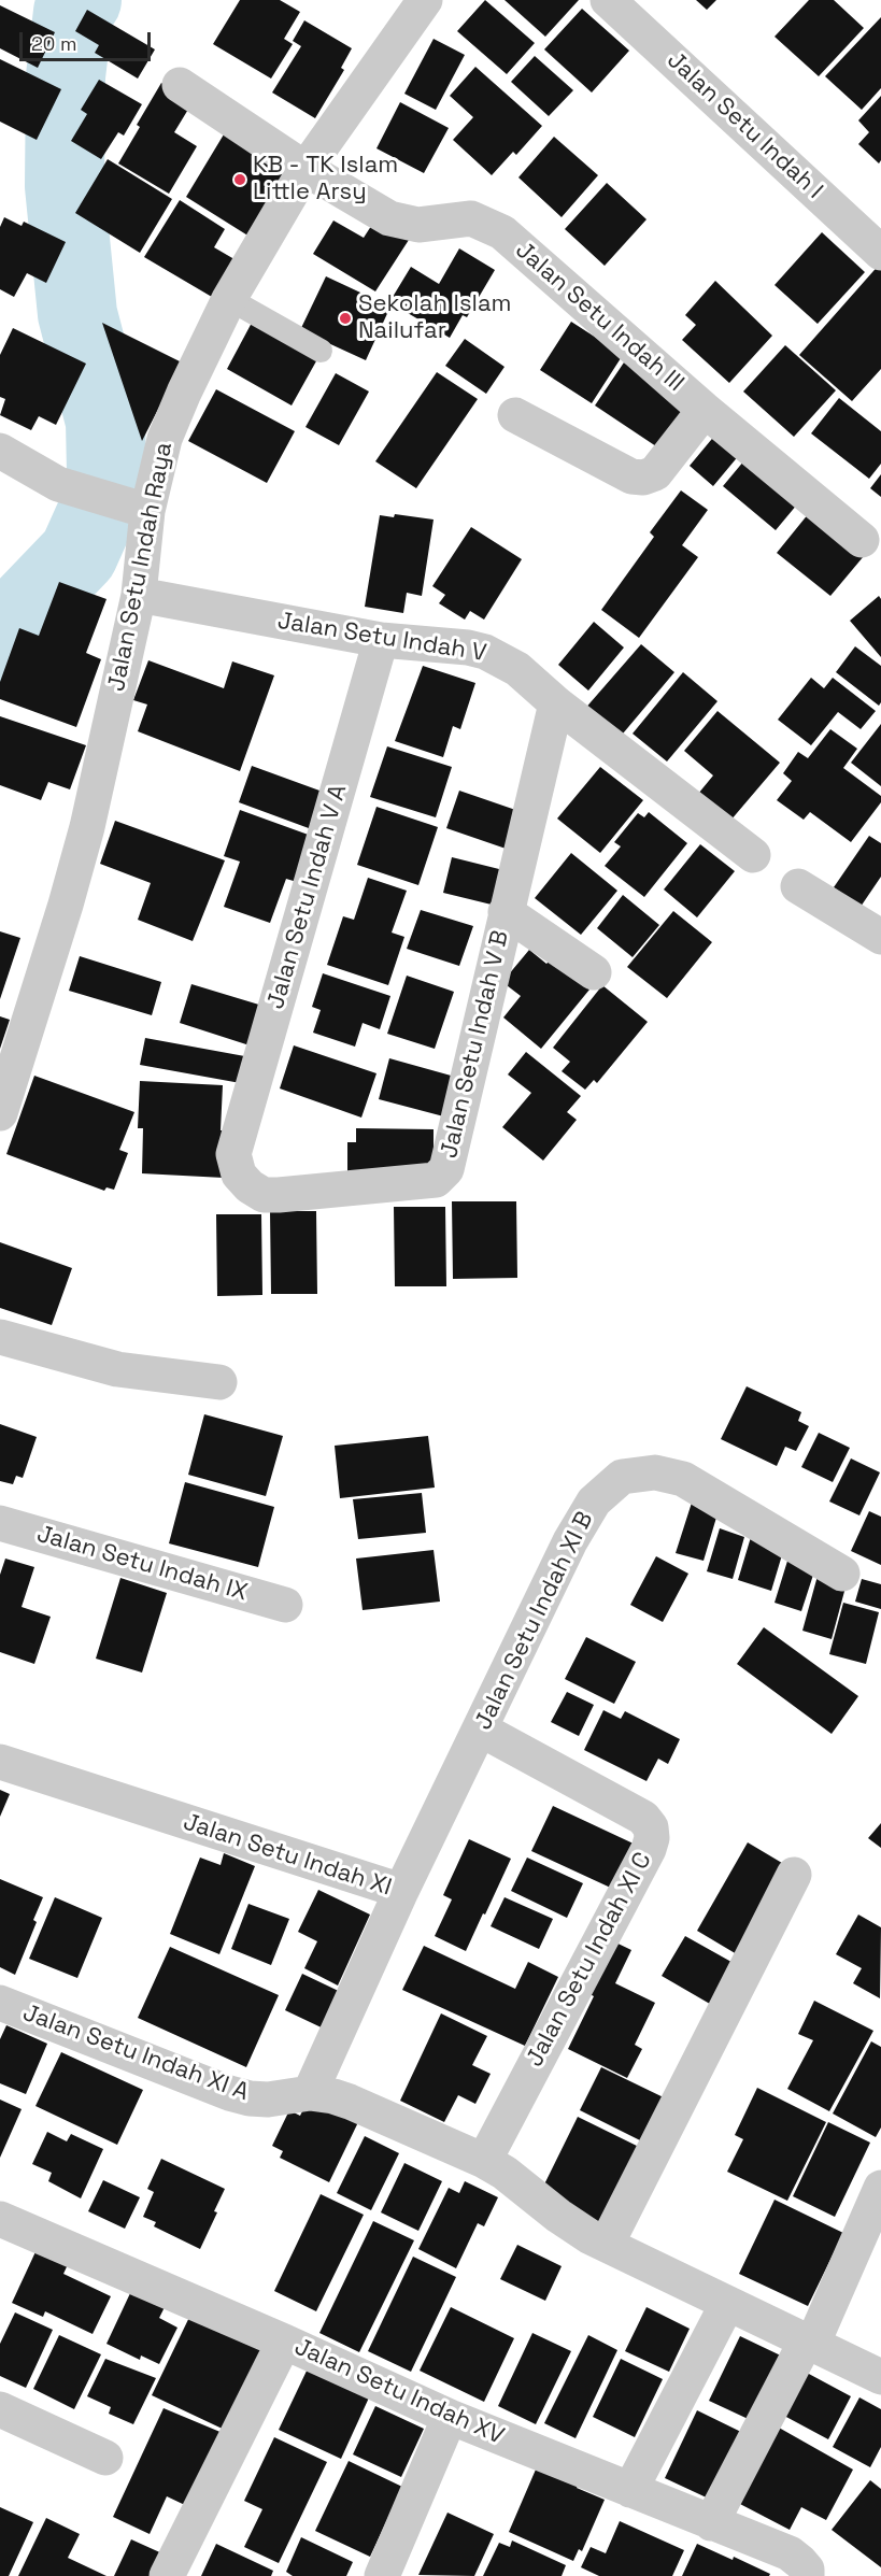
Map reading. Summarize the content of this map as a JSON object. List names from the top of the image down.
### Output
{
  "streets": {
    "street": [
      "Jalan Setu Indah I",
      "Jalan Setu Indah III",
      "Jalan Setu Indah Raya",
      "Jalan Setu Indah V",
      "Jalan Setu Indah V A",
      "Jalan Setu Indah V B",
      "Jalan Setu Indah IX",
      "Jalan Setu Indah XI B",
      "Jalan Setu Indah XI",
      "Jalan Setu Indah XI C",
      "Jalan Setu Indah XI A",
      "Jalan Setu Indah XV"
    ]
  },
  "crossings": [
    ["Jalan Setu Indah III", "Jalan Setu Indah Raya"],
    ["Jalan Setu Indah Raya", "Jalan Setu Indah V"],
    ["Jalan Setu Indah V", "Jalan Setu Indah V A"],
    ["Jalan Setu Indah V", "Jalan Setu Indah V B"],
    ["Jalan Setu Indah V A", "Jalan Setu Indah V B"],
    ["Jalan Setu Indah XI B", "Jalan Setu Indah XI"],
    ["Jalan Setu Indah XI B", "Jalan Setu Indah XI C"],
    ["Jalan Setu Indah XI", "Jalan Setu Indah XI A"],
    ["Jalan Setu Indah XI C", "Jalan Setu Indah XI A"]
  ],
  "places": ["KB - TK Islam Little Arsy", "Sekolah Islam Nailufar"],
  "scale_bar": "20 m"
}
